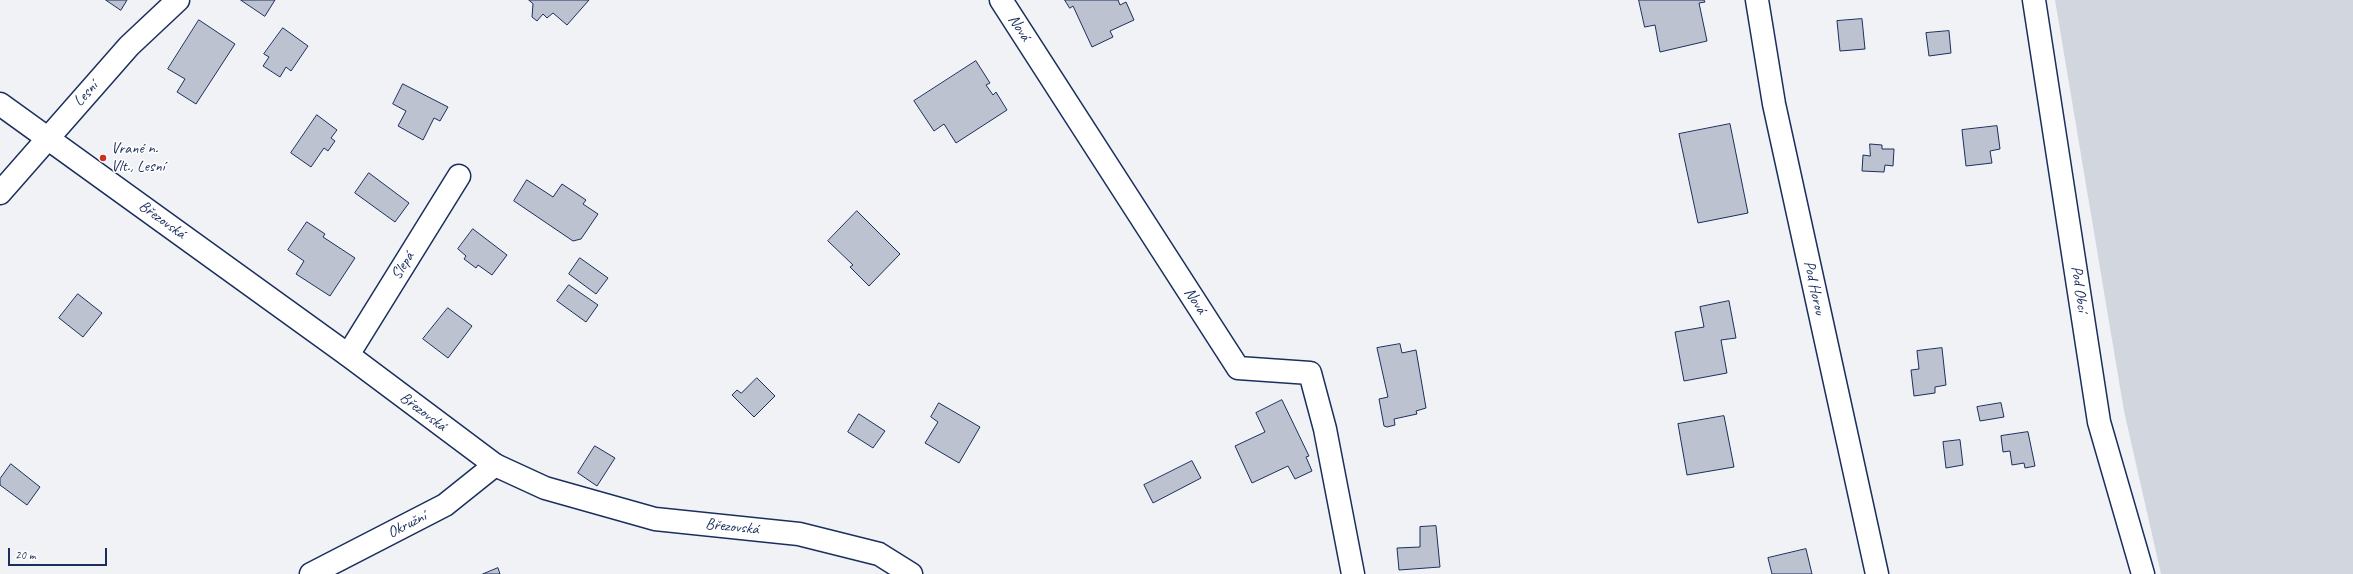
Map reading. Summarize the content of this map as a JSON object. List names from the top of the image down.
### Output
{
  "streets": {
    "street": [
      "Nová",
      "Lesní",
      "Březovská",
      "Slepá",
      "Pod Horou",
      "Pod Obcí",
      "Okružní"
    ]
  },
  "crossings": [
    ["Lesní", "Březovská"],
    ["Březovská", "Slepá"],
    ["Březovská", "Okružní"]
  ],
  "places": ["Vrané n. Vlt., Lesní"],
  "scale_bar": "20 m"
}
